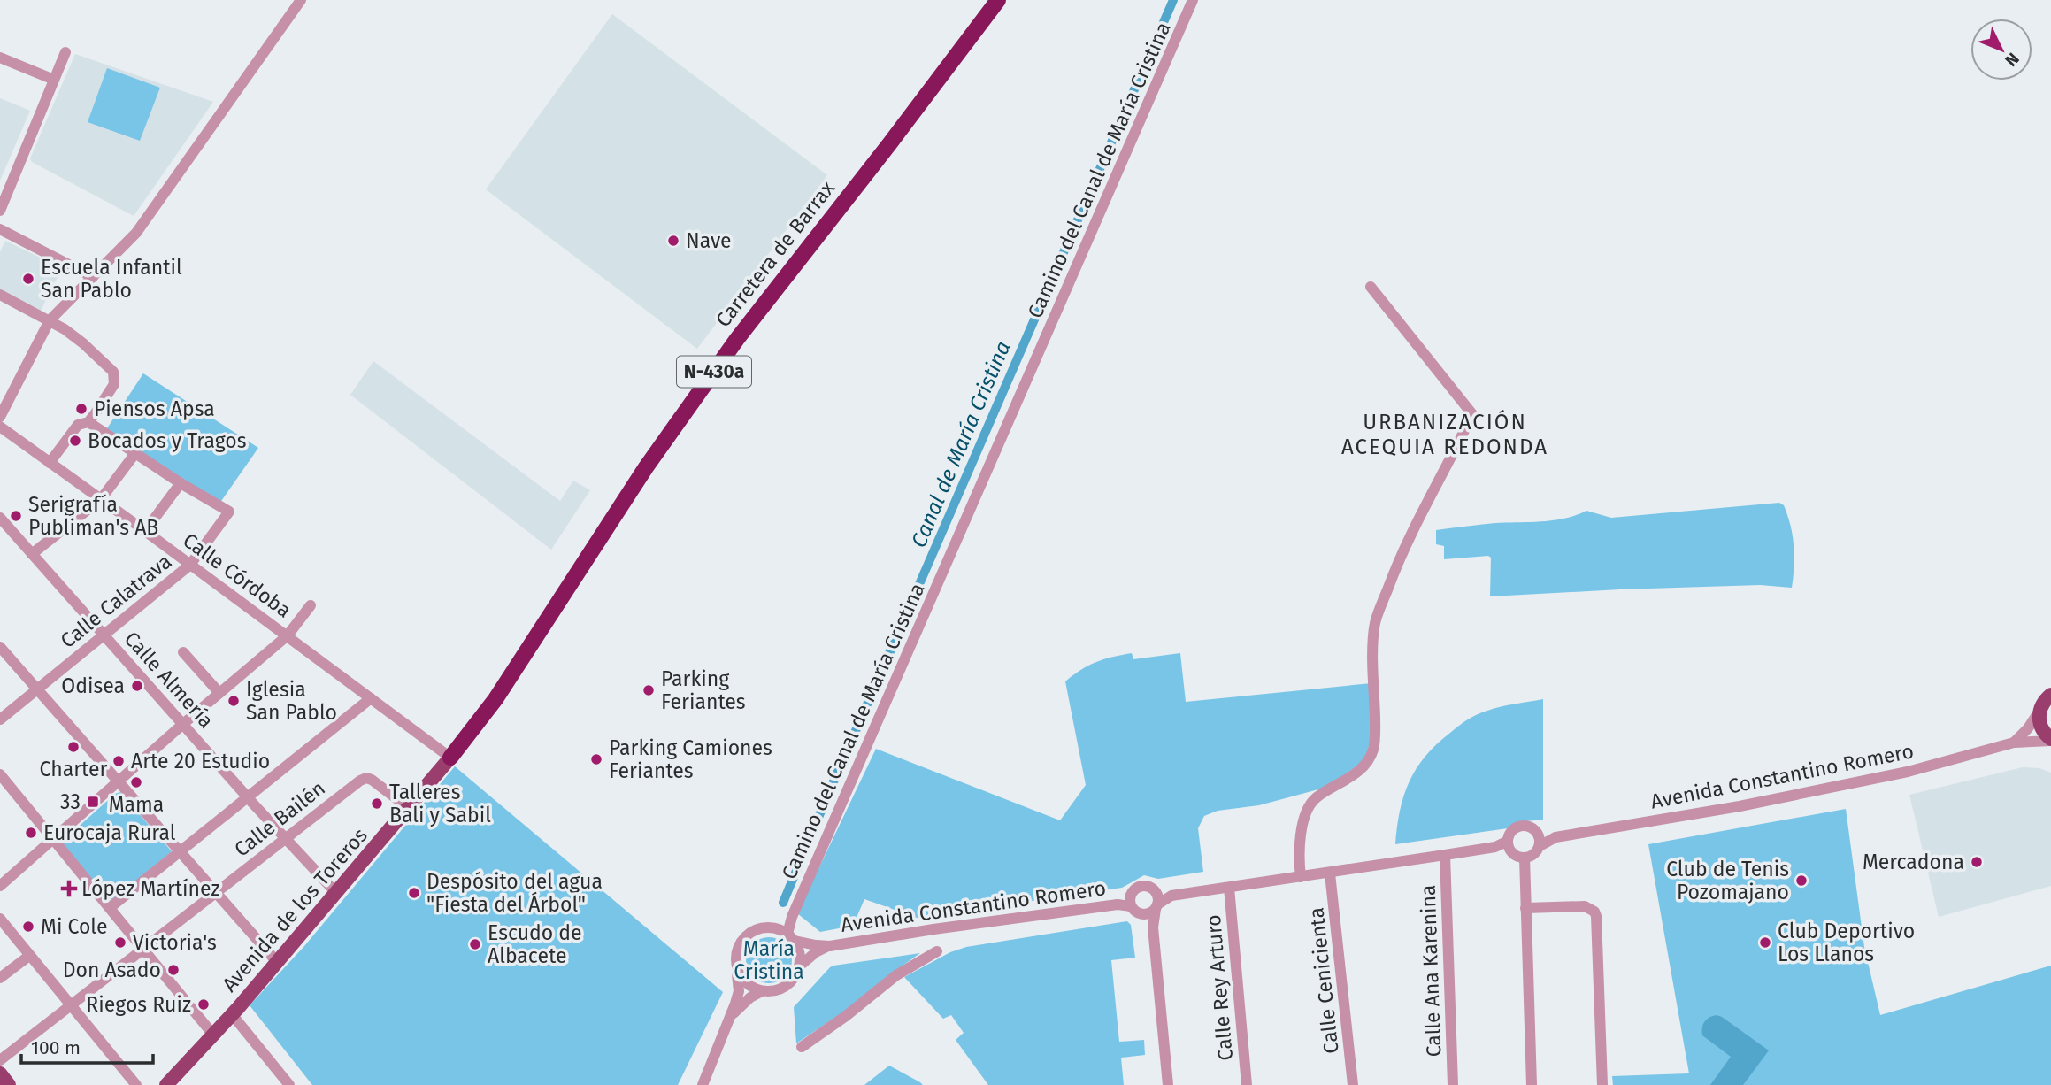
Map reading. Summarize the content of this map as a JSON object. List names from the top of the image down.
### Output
{
  "streets": {
    "highway": ["Carretera de Barrax", "N-430a"],
    "main road": ["Avenida de los Toreros"],
    "street": [
      "Camino del Canal de María Cristina",
      "Calle Córdoba",
      "Calle Calatrava",
      "Calle Almería",
      "Avenida Constantino Romero",
      "Calle Bailén",
      "Calle Ana Karenina",
      "Calle Cenicienta",
      "Calle Rey Arturo"
    ]
  },
  "crossings": [
    ["Camino del Canal de María Cristina", "Avenida Constantino Romero"],
    ["Carretera de Barrax", "Calle Córdoba"],
    ["Carretera de Barrax", "Avenida de los Toreros"],
    ["Calle Córdoba", "Calle Calatrava"],
    ["Calle Córdoba", "Avenida de los Toreros"],
    ["Calle Calatrava", "Calle Almería"],
    ["Calle Almería", "Calle Bailén"],
    ["Calle Almería", "Avenida de los Toreros"],
    ["Calle Bailén", "Avenida de los Toreros"]
  ],
  "districts": ["URBANIZACIÓN ACEQUIA REDONDA"],
  "water": ["Canal de María Cristina"],
  "parks": ["María Cristina"],
  "places": {
    "other": [
      "Nave",
      "Escuela Infantil San Pablo",
      "Piensos Apsa",
      "Bocados y Tragos",
      "Serigrafía Publiman's AB",
      "Odisea",
      "Parking Feriantes",
      "Iglesia San Pablo",
      "Charter",
      "Parking Camiones Feriantes",
      "Arte 20 Estudio",
      "Mama",
      "Talleres Bali y Sabil",
      "Eurocaja Rural",
      "Mercadona",
      "Club de Tenis Pozomajano",
      "Despósito del agua \"Fiesta del Árbol\"",
      "Mi Cole",
      "Victoria's",
      "Club Deportivo Los Llanos",
      "Escudo de Albacete",
      "Don Asado",
      "Riegos Ruiz"
    ],
    "transit": ["33"],
    "health": ["López Martínez"]
  },
  "scale_bar": "100 m",
  "north": "bottom right"
}
